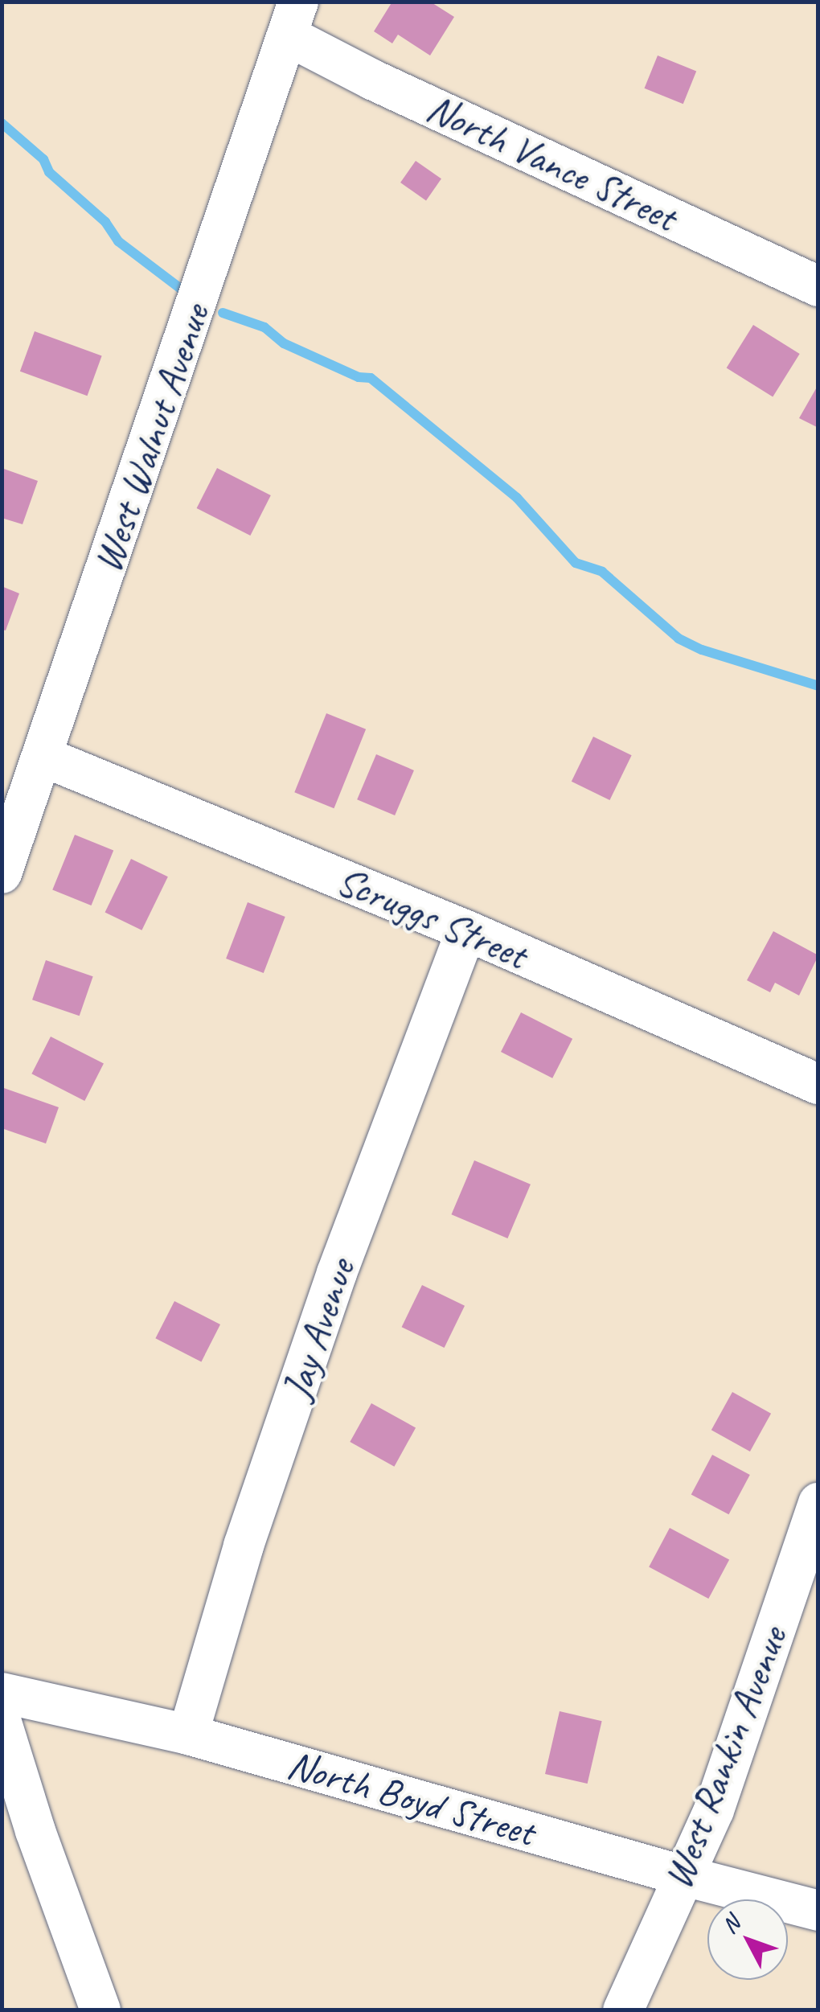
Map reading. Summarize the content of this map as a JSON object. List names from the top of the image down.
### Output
{
  "streets": {
    "street": [
      "North Vance Street",
      "West Walnut Avenue",
      "Scruggs Street",
      "Jay Avenue",
      "West Rankin Avenue",
      "North Boyd Street"
    ]
  },
  "crossings": [
    ["North Vance Street", "West Walnut Avenue"],
    ["West Walnut Avenue", "Scruggs Street"],
    ["Scruggs Street", "Jay Avenue"],
    ["Jay Avenue", "North Boyd Street"],
    ["West Rankin Avenue", "North Boyd Street"]
  ],
  "north": "top left"
}
